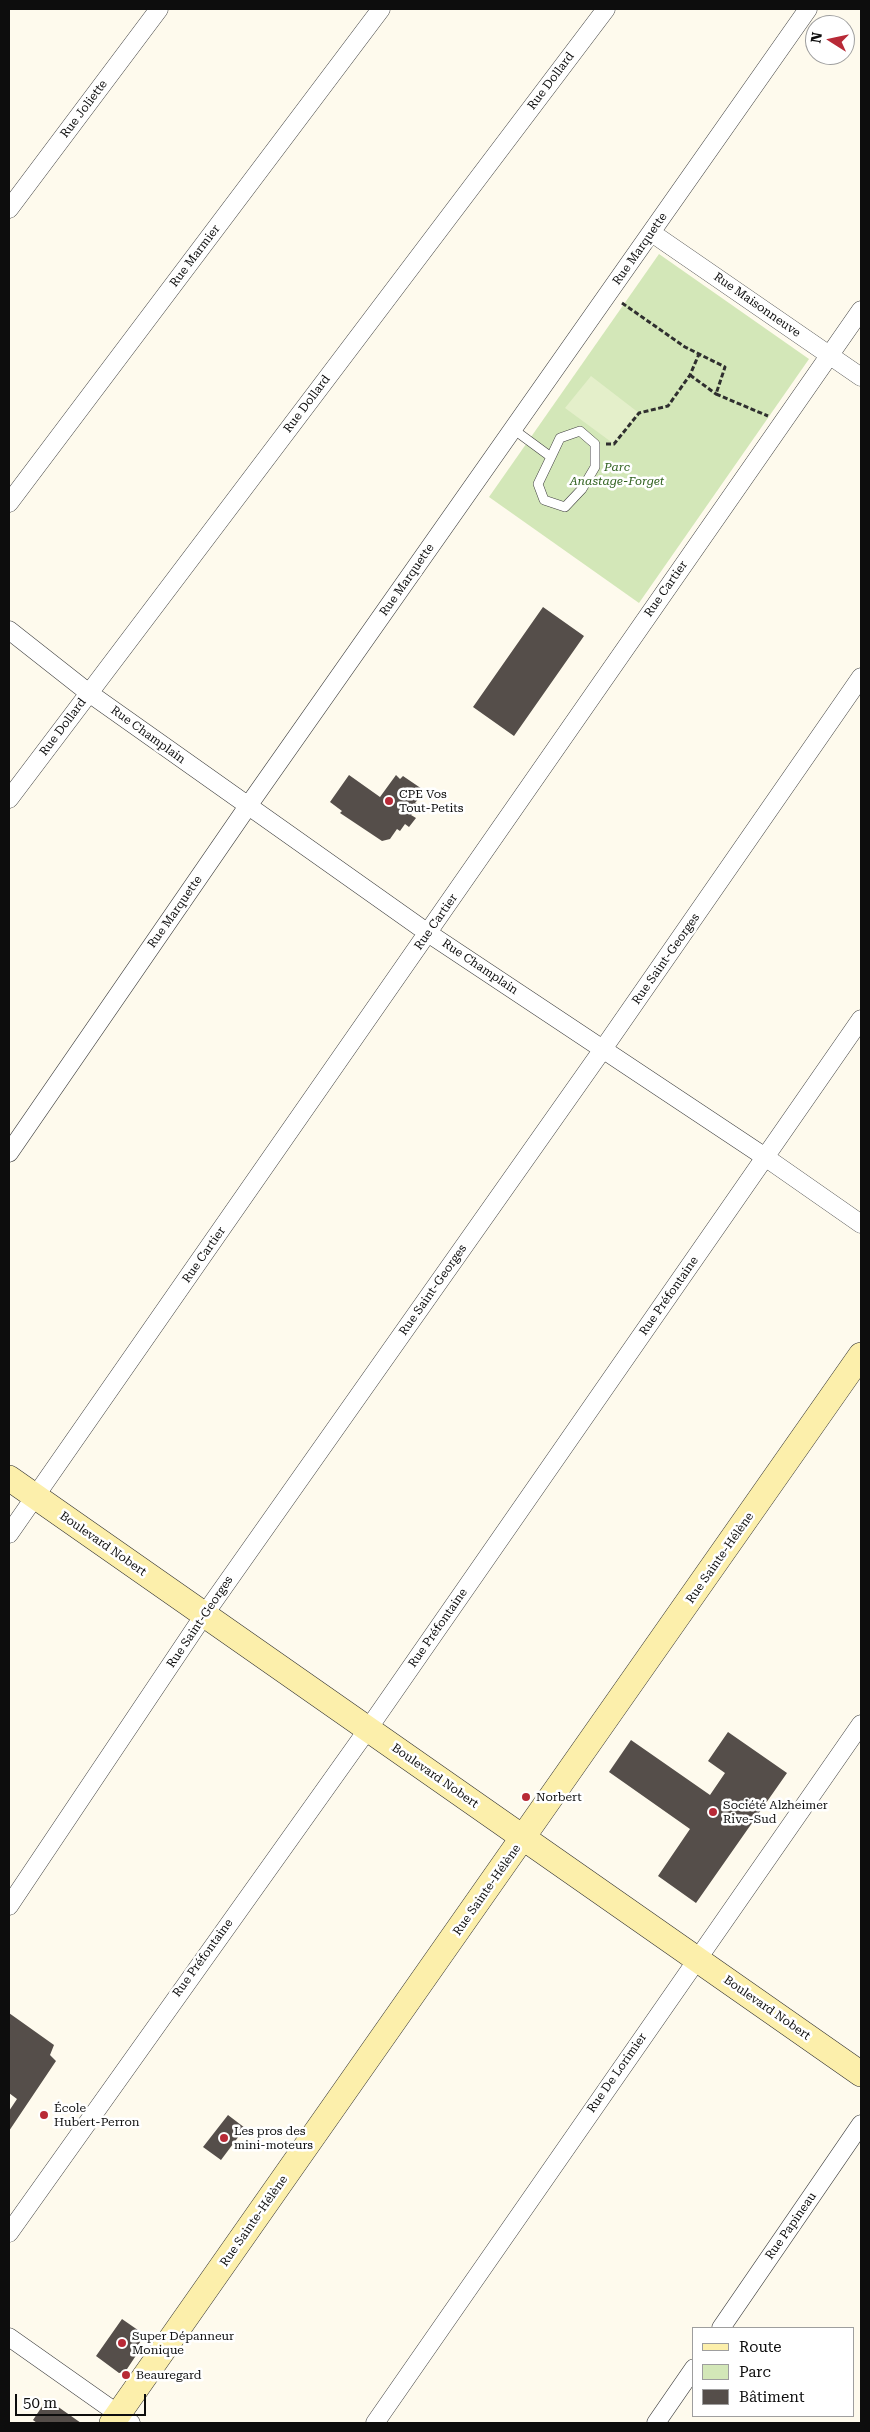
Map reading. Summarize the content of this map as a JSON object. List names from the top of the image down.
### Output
{
  "streets": {
    "street": [
      "Rue Dollard",
      "Rue Joliette",
      "Rue Marquette",
      "Rue Marmier",
      "Rue Maisonneuve",
      "Rue Cartier",
      "Rue Champlain",
      "Rue Saint-Georges",
      "Rue Préfontaine",
      "Boulevard Nobert",
      "Rue Sainte-Hélène",
      "Rue De Lorimier",
      "Rue Papineau"
    ]
  },
  "crossings": [
    ["Rue Dollard", "Rue Champlain"],
    ["Rue Marquette", "Rue Maisonneuve"],
    ["Rue Marquette", "Rue Champlain"],
    ["Rue Maisonneuve", "Rue Cartier"],
    ["Rue Cartier", "Rue Champlain"],
    ["Rue Cartier", "Boulevard Nobert"],
    ["Rue Champlain", "Rue Saint-Georges"],
    ["Rue Champlain", "Rue Préfontaine"],
    ["Rue Saint-Georges", "Boulevard Nobert"],
    ["Rue Préfontaine", "Boulevard Nobert"],
    ["Boulevard Nobert", "Rue Sainte-Hélène"],
    ["Boulevard Nobert", "Rue De Lorimier"]
  ],
  "parks": ["Parc Anastage-Forget"],
  "places": [
    "CPE Vos Tout-Petits",
    "Norbert",
    "Société Alzheimer Rive-Sud",
    "École Hubert-Perron",
    "Les pros des mini-moteurs",
    "Super Dépanneur Monique",
    "Beauregard"
  ],
  "legend": ["Route", "Parc", "Bâtiment"],
  "scale_bar": "50 m",
  "north": "left"
}
